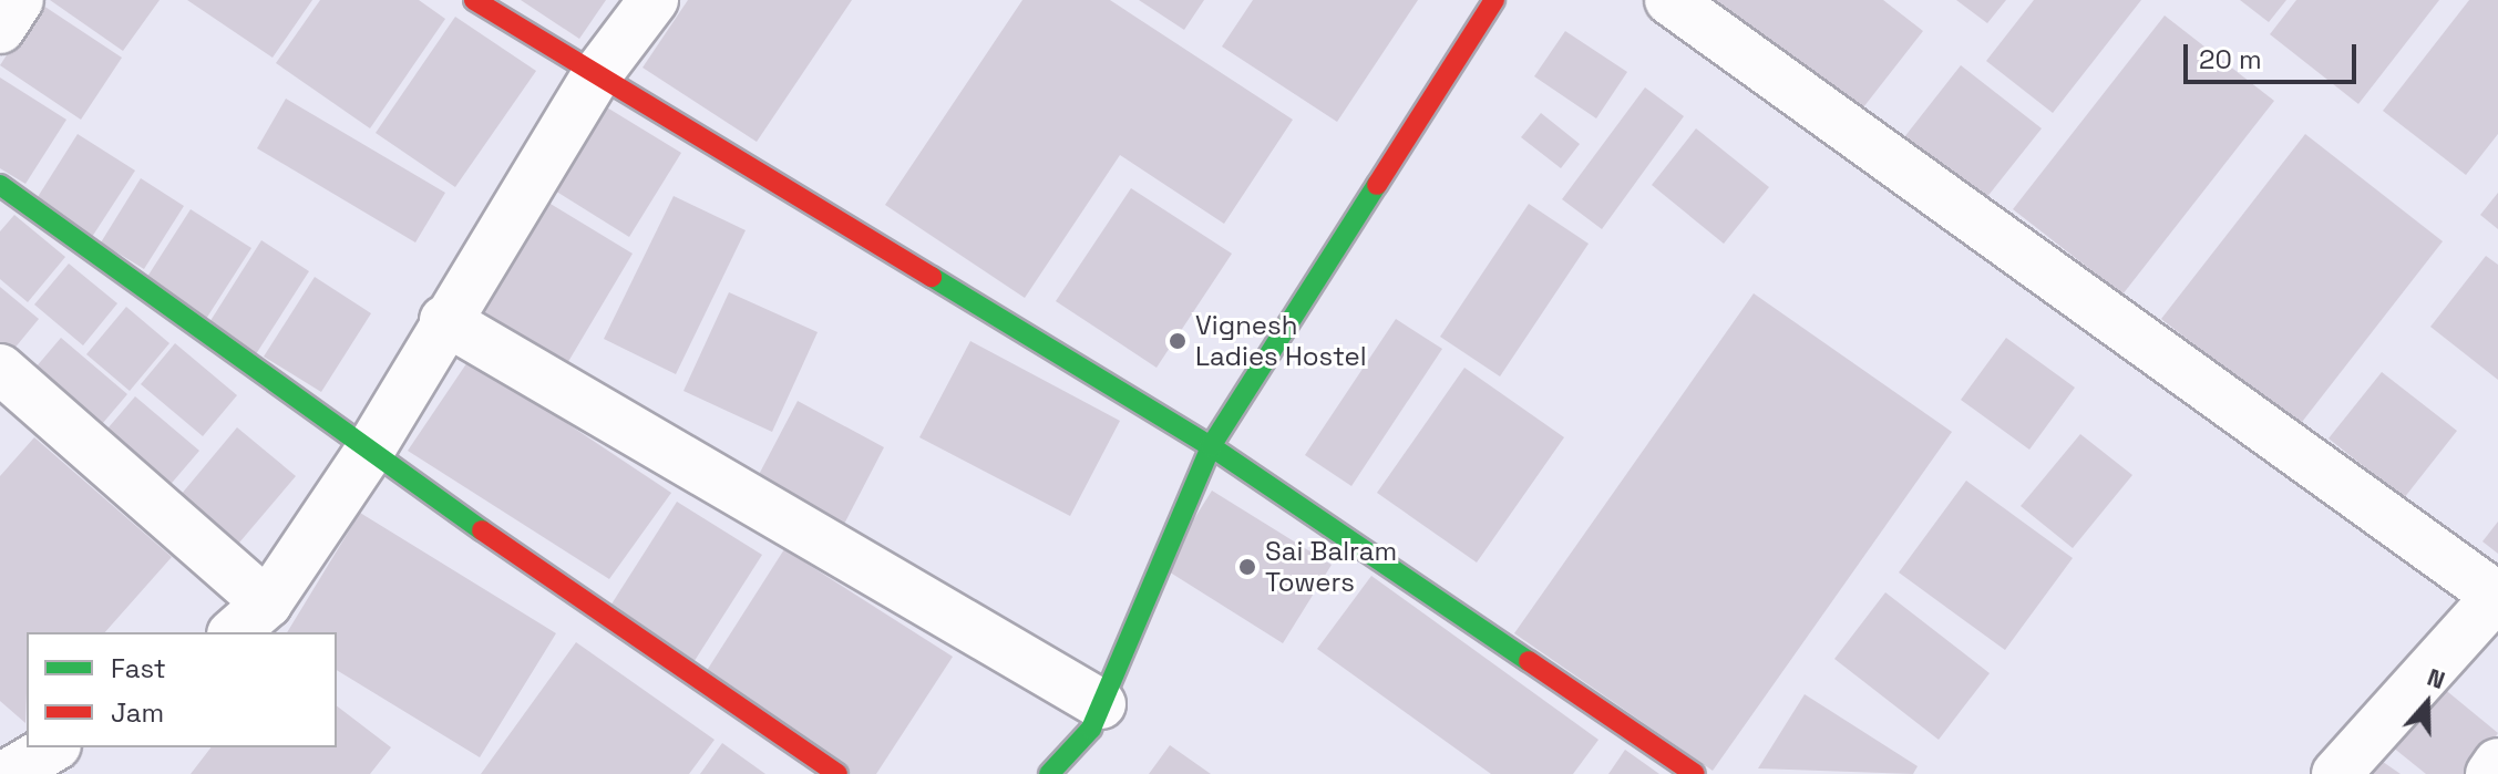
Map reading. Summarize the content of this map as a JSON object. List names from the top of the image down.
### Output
{
  "places": ["Vignesh Ladies Hostel", "Sai Balram Towers"],
  "legend": ["Fast", "Jam"],
  "scale_bar": "20 m",
  "north": "top"
}
